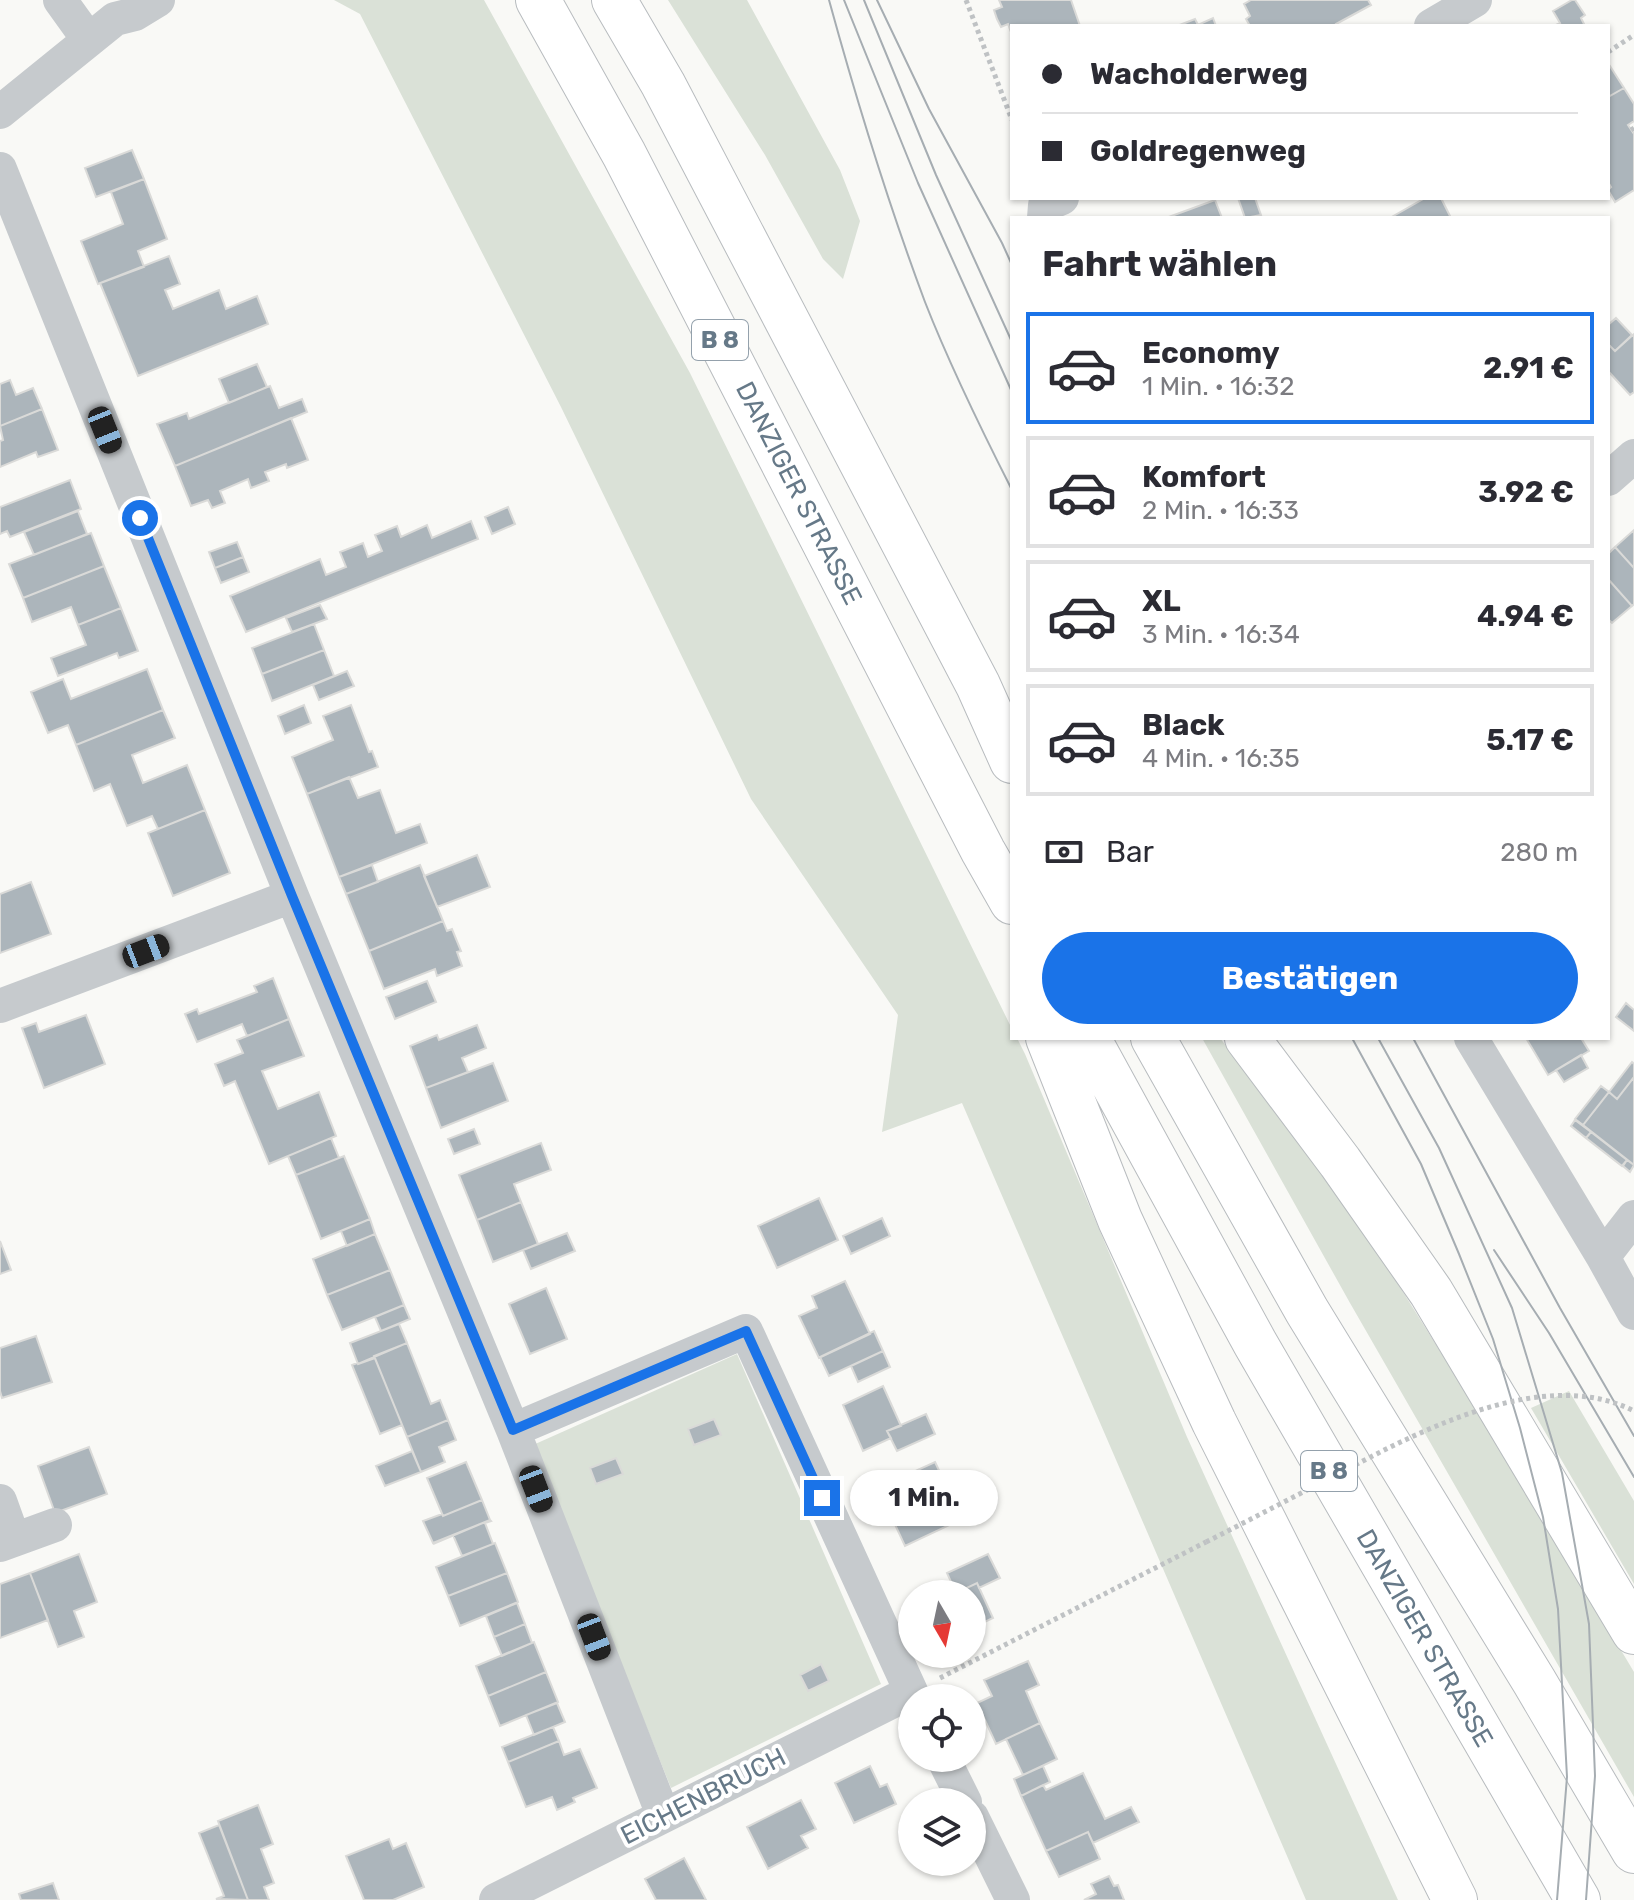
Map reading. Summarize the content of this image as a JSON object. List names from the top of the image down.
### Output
{
  "streets": {
    "highway": ["B 8", "DANZIGER STRASSE"],
    "street": ["EICHENBRUCH"]
  },
  "north": "bottom",
  "page": {
    "banner": ["Wacholderweg", "Goldregenweg"],
    "heading": "Fahrt wählen",
    "list": [
      {
        "name": "Economy",
        "note": "1 Min. · 16:32",
        "value": "2.91 €"
      },
      {
        "name": "Komfort",
        "note": "2 Min. · 16:33",
        "value": "3.92 €"
      },
      {
        "name": "XL",
        "note": "3 Min. · 16:34",
        "value": "4.94 €"
      },
      {
        "name": "Black",
        "note": "4 Min. · 16:35",
        "value": "5.17 €"
      }
    ],
    "pay": ["Bar", "280 m"],
    "buttons": "Bestätigen",
    "bubble": "1 Min."
  }
}
